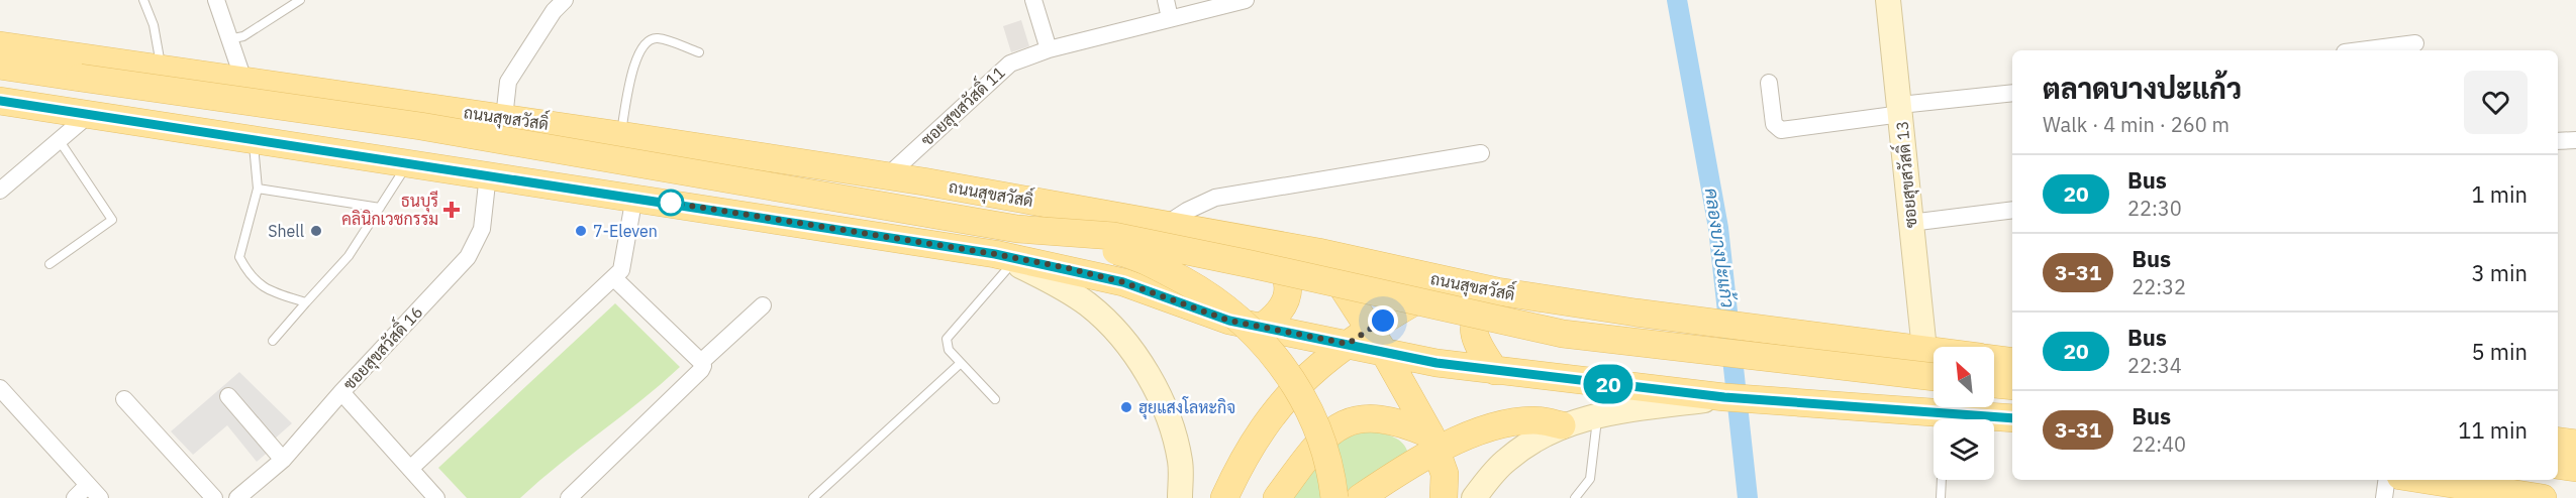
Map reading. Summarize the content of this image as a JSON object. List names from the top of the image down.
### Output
{
  "streets": {
    "main road": ["ถนนสุขสวัสดิ์", "ซอยสุขสวัสดิ์ 13"],
    "street": ["ซอยสุขสวัสดิ์ 11", "ซอยสุขสวัสดิ์ 16"]
  },
  "crossings": [
    ["ซอยสุขสวัสดิ์ 11", "ถนนสุขสวัสดิ์"],
    ["ถนนสุขสวัสดิ์", "ซอยสุขสวัสดิ์ 13"]
  ],
  "water": ["คลองบางปะแก้ว"],
  "places": {
    "health": ["ธนบุรี คลินิกเวชกรรม"],
    "other": ["Shell", "7-Eleven", "ฮุยแสงโลหะกิจ"]
  },
  "lines": ["bus line 20"],
  "north": "top left",
  "page": {
    "on_map": "20",
    "heading": ["ตลาดบางปะแก้ว", "Walk · 4 min · 260 m"],
    "list": [
      {
        "mark": "20",
        "name": "Bus",
        "note": "22:30",
        "value": "1 min"
      },
      {
        "mark": "3-31",
        "name": "Bus",
        "note": "22:32",
        "value": "3 min"
      },
      {
        "mark": "20",
        "name": "Bus",
        "note": "22:34",
        "value": "5 min"
      },
      {
        "mark": "3-31",
        "name": "Bus",
        "note": "22:40",
        "value": "11 min"
      }
    ]
  }
}
